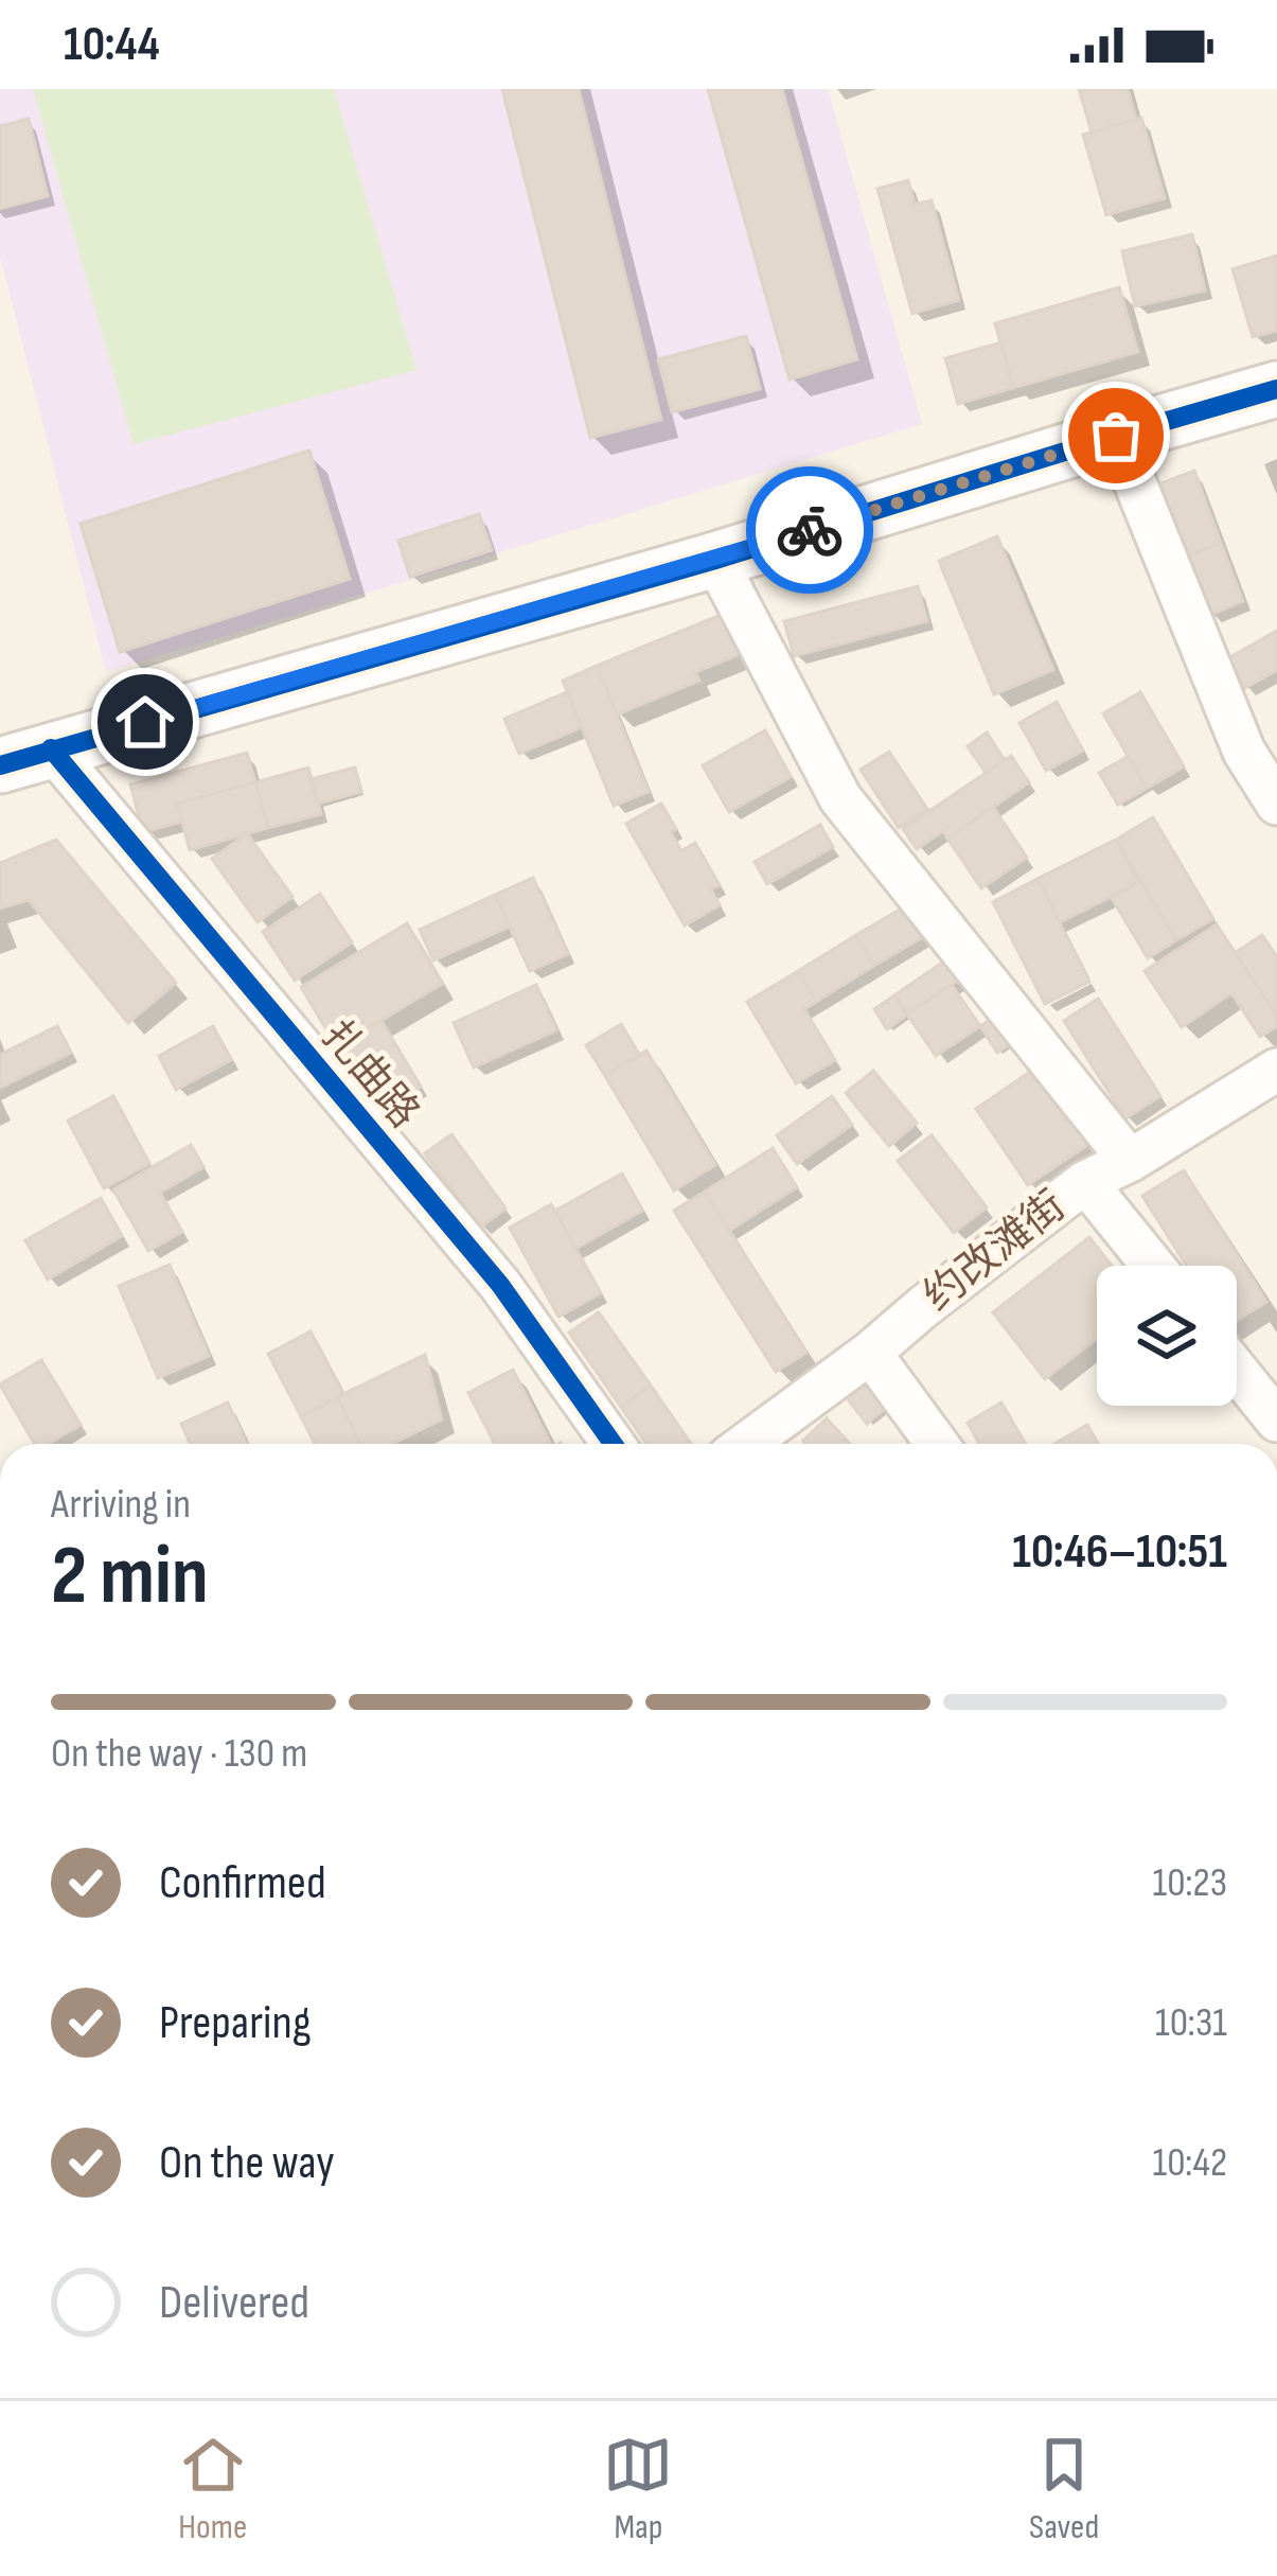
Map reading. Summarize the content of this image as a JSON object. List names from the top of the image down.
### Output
{
  "streets": {
    "street": ["扎曲路", "约改滩街"]
  },
  "page": {
    "status": "10:44",
    "heading": ["2 min", "Arriving in", "10:46–10:51"],
    "bar": "On the way · 130 m",
    "list": [
      ["Confirmed", "10:23"],
      ["Preparing", "10:31"],
      ["On the way", "10:42"],
      "Delivered"
    ],
    "tabs": ["Home", "Map", "Saved"]
  }
}
